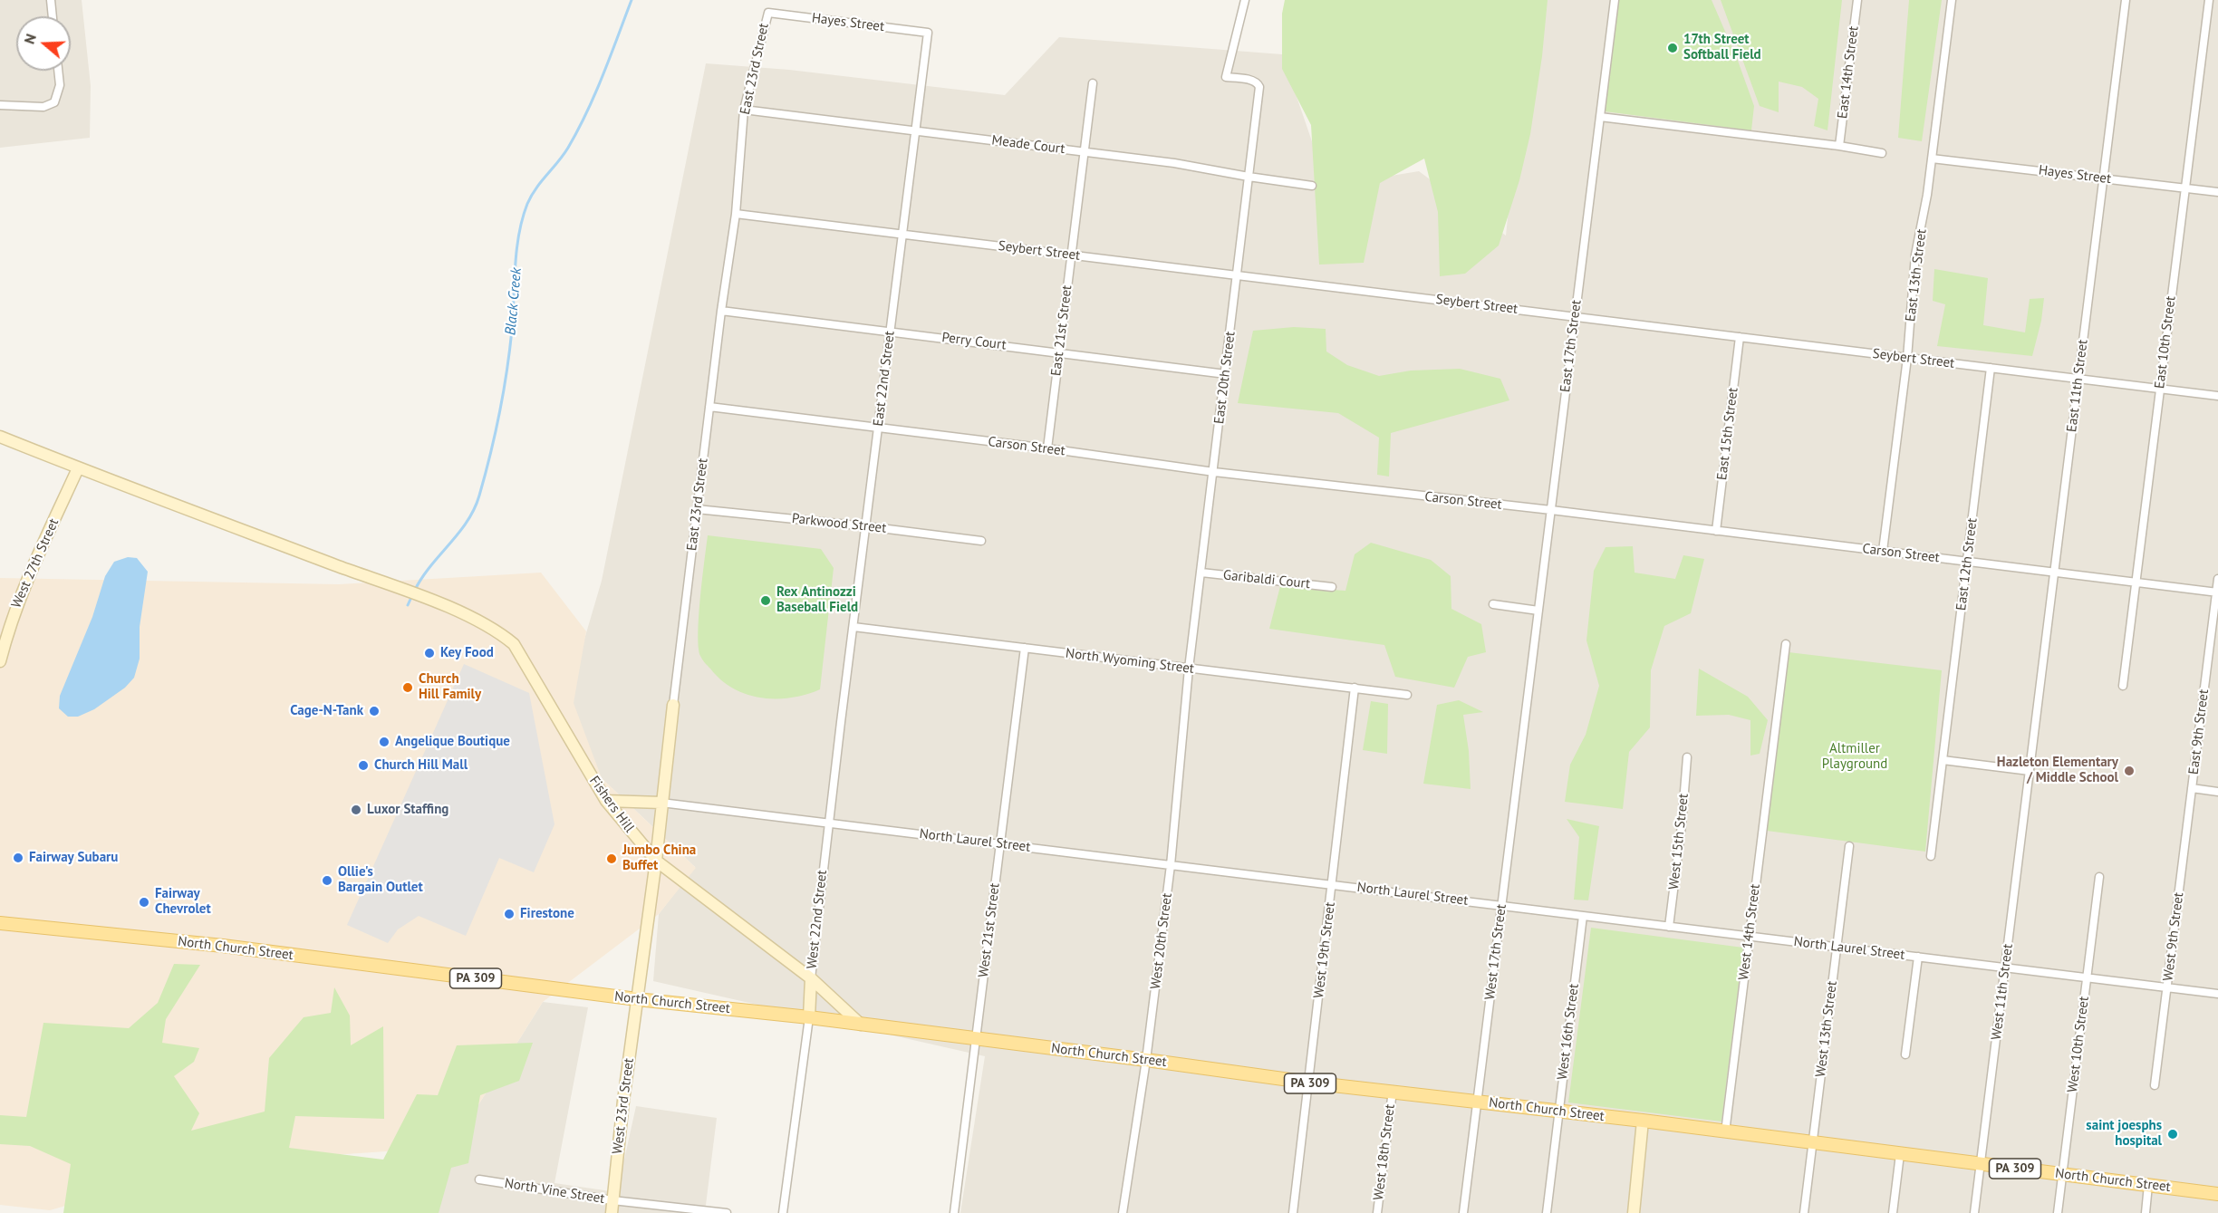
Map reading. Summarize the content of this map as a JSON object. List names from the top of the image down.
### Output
{
  "streets": {
    "main road": [
      "East 23rd Street",
      "West 27th Street",
      "Fishers Hill",
      "North Laurel Street",
      "West 22nd Street",
      "North Church Street",
      "PA 309",
      "West 23rd Street"
    ],
    "street": [
      "Hayes Street",
      "East 14th Street",
      "Meade Court",
      "Seybert Street",
      "East 13th Street",
      "East 21st Street",
      "Perry Court",
      "East 10th Street",
      "East 17th Street",
      "East 20th Street",
      "East 22nd Street",
      "East 11th Street",
      "East 15th Street",
      "Carson Street",
      "Parkwood Street",
      "East 12th Street",
      "Garibaldi Court",
      "North Wyoming Street",
      "East 9th Street",
      "West 15th Street",
      "West 21st Street",
      "West 14th Street",
      "West 9th Street",
      "West 20th Street",
      "West 19th Street",
      "West 17th Street",
      "West 11th Street",
      "West 13th Street",
      "West 16th Street",
      "West 10th Street",
      "West 18th Street",
      "North Vine Street"
    ]
  },
  "crossings": [
    ["Hayes Street", "East 23rd Street"],
    ["Hayes Street", "Meade Court"],
    ["Hayes Street", "East 13th Street"],
    ["Hayes Street", "East 10th Street"],
    ["Hayes Street", "East 22nd Street"],
    ["Hayes Street", "East 11th Street"],
    ["East 23rd Street", "Meade Court"],
    ["East 23rd Street", "Seybert Street"],
    ["East 23rd Street", "Perry Court"],
    ["East 23rd Street", "Carson Street"],
    ["East 23rd Street", "Parkwood Street"],
    ["East 23rd Street", "Fishers Hill"],
    ["East 23rd Street", "North Laurel Street"],
    ["East 23rd Street", "North Church Street"],
    ["East 23rd Street", "West 23rd Street"],
    ["Meade Court", "East 21st Street"],
    ["Meade Court", "East 20th Street"],
    ["Meade Court", "East 22nd Street"],
    ["Seybert Street", "East 13th Street"],
    ["Seybert Street", "East 21st Street"],
    ["Seybert Street", "East 10th Street"],
    ["Seybert Street", "East 17th Street"],
    ["Seybert Street", "East 20th Street"],
    ["Seybert Street", "East 22nd Street"],
    ["Seybert Street", "East 11th Street"],
    ["Seybert Street", "East 15th Street"],
    ["Seybert Street", "East 12th Street"],
    ["East 13th Street", "Carson Street"],
    ["East 21st Street", "Perry Court"],
    ["East 21st Street", "Carson Street"],
    ["Perry Court", "East 20th Street"],
    ["Perry Court", "East 22nd Street"],
    ["East 10th Street", "Carson Street"],
    ["East 17th Street", "Carson Street"],
    ["East 17th Street", "West 17th Street"],
    ["East 20th Street", "Carson Street"],
    ["East 20th Street", "Garibaldi Court"],
    ["East 20th Street", "North Wyoming Street"],
    ["East 20th Street", "West 20th Street"],
    ["East 22nd Street", "Carson Street"],
    ["East 22nd Street", "Parkwood Street"],
    ["East 22nd Street", "North Wyoming Street"],
    ["East 22nd Street", "West 22nd Street"],
    ["East 11th Street", "Carson Street"],
    ["East 11th Street", "West 11th Street"],
    ["East 15th Street", "Carson Street"],
    ["Carson Street", "East 12th Street"],
    ["Carson Street", "East 9th Street"],
    ["West 27th Street", "Fishers Hill"],
    ["North Wyoming Street", "West 22nd Street"],
    ["North Wyoming Street", "West 21st Street"],
    ["North Wyoming Street", "West 20th Street"],
    ["North Wyoming Street", "West 19th Street"],
    ["East 9th Street", "West 9th Street"],
    ["Fishers Hill", "North Laurel Street"],
    ["Fishers Hill", "West 22nd Street"],
    ["Fishers Hill", "North Church Street"],
    ["North Laurel Street", "West 15th Street"],
    ["North Laurel Street", "West 22nd Street"],
    ["North Laurel Street", "West 21st Street"],
    ["North Laurel Street", "West 14th Street"],
    ["North Laurel Street", "West 9th Street"],
    ["North Laurel Street", "West 20th Street"],
    ["North Laurel Street", "West 19th Street"],
    ["North Laurel Street", "West 17th Street"],
    ["North Laurel Street", "West 11th Street"],
    ["North Laurel Street", "West 13th Street"],
    ["North Laurel Street", "West 16th Street"],
    ["North Laurel Street", "West 10th Street"],
    ["West 22nd Street", "North Church Street"],
    ["West 21st Street", "North Church Street"],
    ["West 14th Street", "North Church Street"],
    ["West 20th Street", "North Church Street"],
    ["North Church Street", "West 19th Street"],
    ["North Church Street", "West 17th Street"],
    ["North Church Street", "West 11th Street"],
    ["North Church Street", "West 13th Street"],
    ["North Church Street", "West 16th Street"],
    ["North Church Street", "West 10th Street"],
    ["North Church Street", "West 23rd Street"],
    ["North Church Street", "West 18th Street"],
    ["West 23rd Street", "North Vine Street"]
  ],
  "water": ["Black Creek"],
  "parks": ["Altmiller Playground"],
  "places": [
    "17th Street Softball Field",
    "Rex Antinozzi Baseball Field",
    "Key Food",
    "Church Hill Family",
    "Cage-N-Tank",
    "Angelique Boutique",
    "Church Hill Mall",
    "Hazleton Elementary / Middle School",
    "Luxor Staffing",
    "Fairway Subaru",
    "Jumbo China Buffet",
    "Ollie's Bargain Outlet",
    "Fairway Chevrolet",
    "Firestone",
    "saint joesphs hospital"
  ],
  "north": "left"
}
